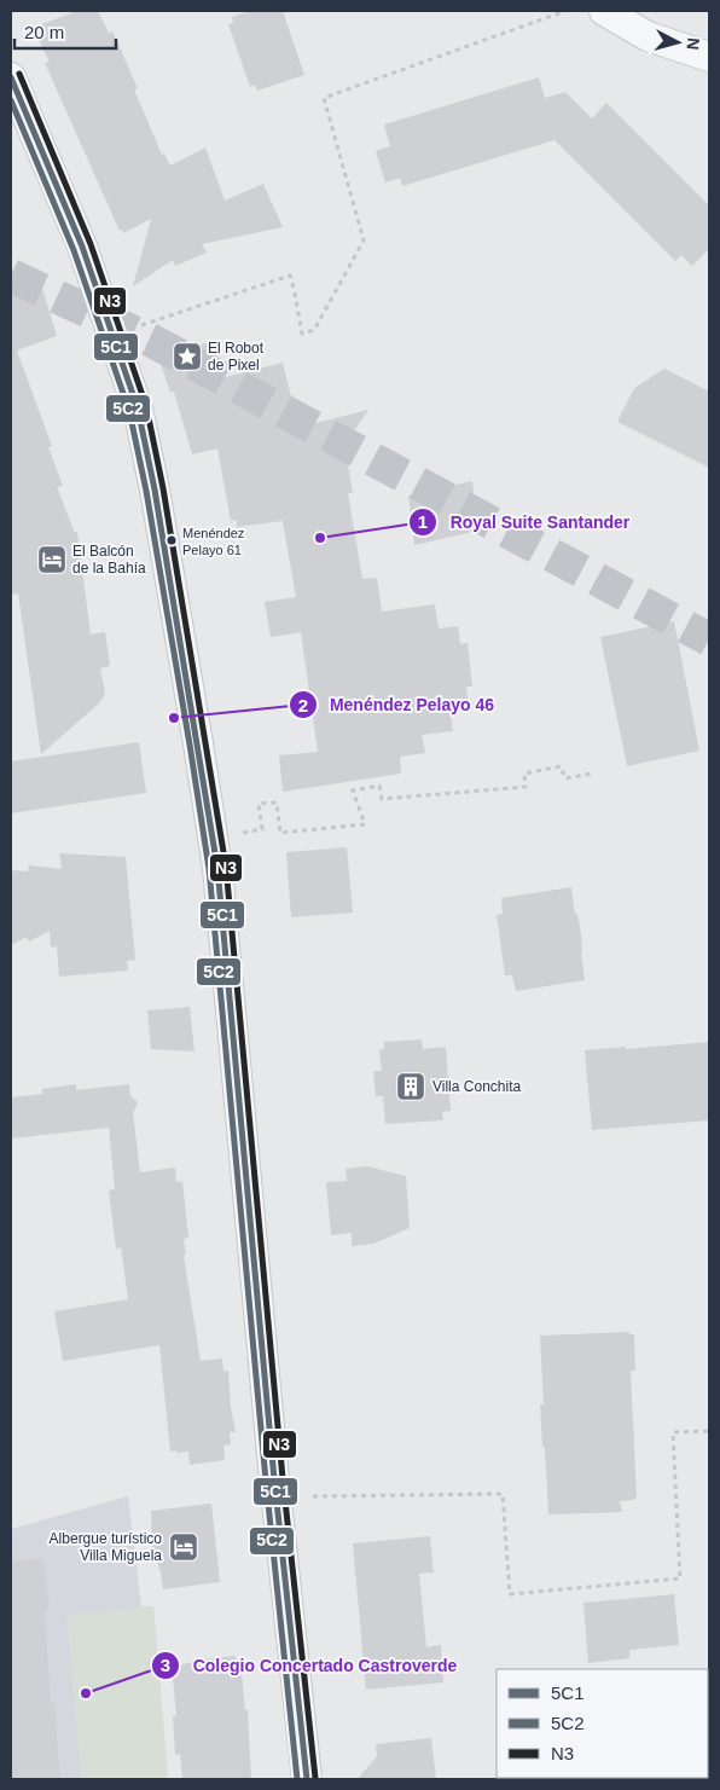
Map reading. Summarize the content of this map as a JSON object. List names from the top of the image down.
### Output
{
  "places": {
    "place": ["El Robot de Pixel"],
    "other": [
      "Royal Suite Santander",
      "Menéndez Pelayo 61",
      "Menéndez Pelayo 46",
      "Colegio Concertado Castroverde"
    ],
    "hotel": ["El Balcón de la Bahía", "Albergue turístico Villa Miguela"],
    "building": ["Villa Conchita"]
  },
  "lines": ["transit line N3", "transit line 5C1", "transit line 5C2"],
  "legend": ["5C1", "5C2", "N3"],
  "scale_bar": "20 m",
  "north": "right"
}
